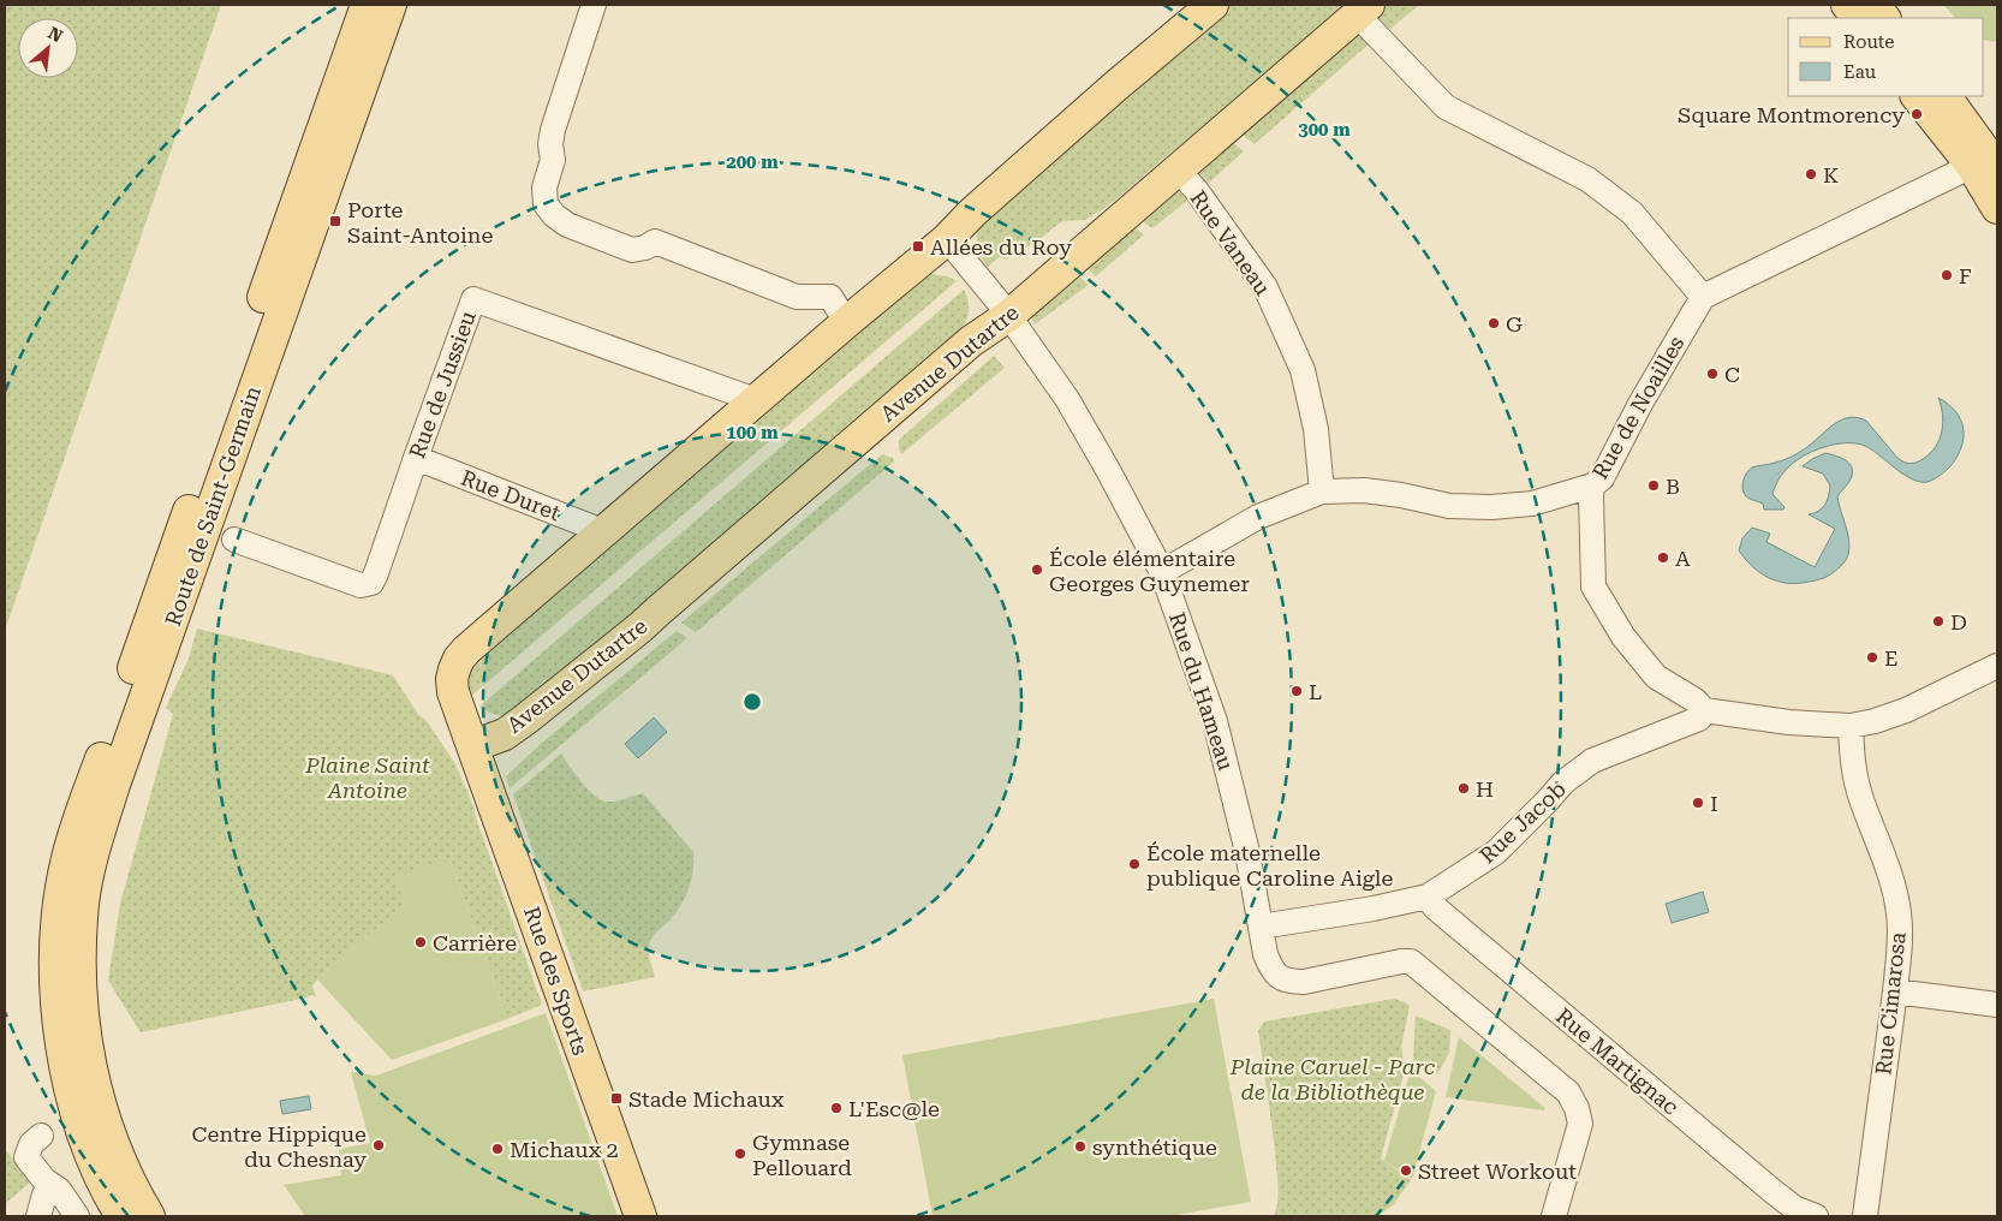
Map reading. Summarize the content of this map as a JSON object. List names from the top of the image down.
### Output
{
  "streets": {
    "main road": ["Avenue Dutartre", "Route de Saint-Germain", "Rue des Sports"],
    "street": [
      "Rue Vaneau",
      "Rue de Jussieu",
      "Rue de Noailles",
      "Rue Duret",
      "Rue du Hameau",
      "Rue Jacob",
      "Rue Cimarosa",
      "Rue Martignac"
    ]
  },
  "crossings": [
    ["Rue Vaneau", "Avenue Dutartre"],
    ["Avenue Dutartre", "Rue du Hameau"],
    ["Avenue Dutartre", "Rue des Sports"],
    ["Rue de Jussieu", "Rue Duret"],
    ["Rue de Noailles", "Rue Jacob"],
    ["Rue du Hameau", "Rue Jacob"],
    ["Rue Jacob", "Rue Martignac"]
  ],
  "parks": ["Plaine Saint Antoine", "Plaine Caruel - Parc de la Bibliothèque"],
  "places": {
    "other": [
      "Square Montmorency",
      "K",
      "F",
      "G",
      "C",
      "B",
      "A",
      "École élémentaire Georges Guynemer",
      "D",
      "E",
      "L",
      "H",
      "I",
      "École maternelle publique Caroline Aigle",
      "Carrière",
      "L'Esc@le",
      "Centre Hippique du Chesnay",
      "synthétique",
      "Michaux 2",
      "Gymnase Pellouard",
      "Street Workout"
    ],
    "transit": ["Porte Saint-Antoine", "Allées du Roy", "Stade Michaux"]
  },
  "legend": ["Route", "Eau"],
  "north": "top right",
  "rings": ["300 m", "200 m", "100 m"]
}
